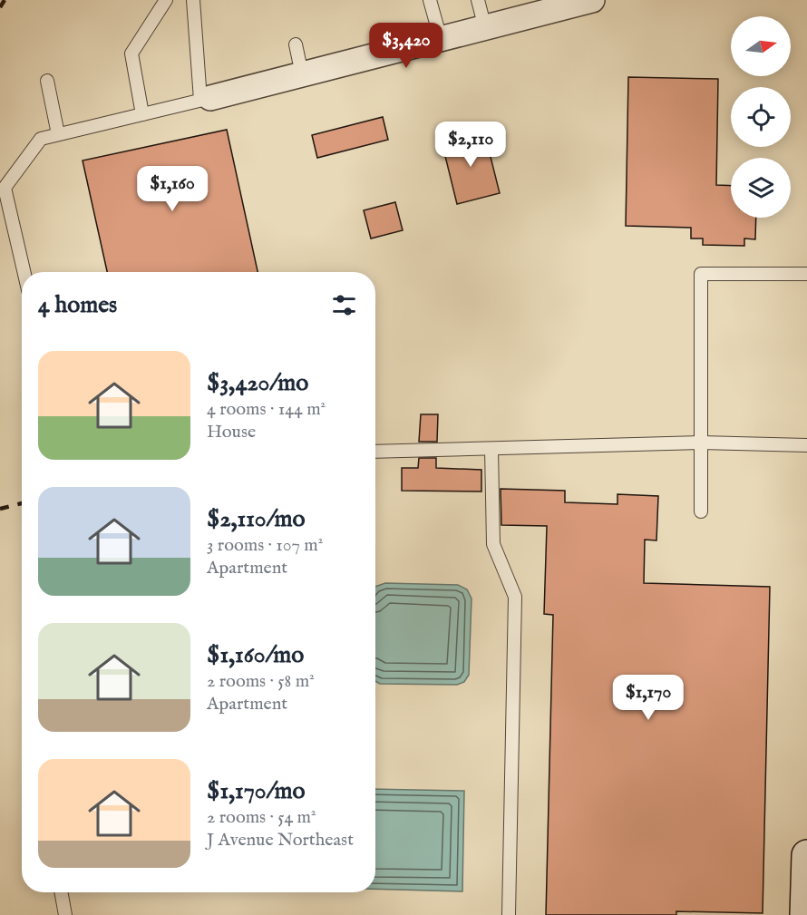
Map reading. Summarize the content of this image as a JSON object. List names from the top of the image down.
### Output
{
  "north": "right",
  "page": {
    "price": [
      "$3,420",
      "$2,110",
      "$1,160",
      "$1,170"
    ],
    "heading": "4 homes",
    "list": [
      {
        "name": "$3,420/mo",
        "note": "4 rooms · 144 m² · House"
      },
      {
        "name": "$2,110/mo",
        "note": "3 rooms · 107 m² · Apartment"
      },
      {
        "name": "$1,160/mo",
        "note": "2 rooms · 58 m² · Apartment"
      },
      {
        "name": "$1,170/mo",
        "note": "2 rooms · 54 m² · J Avenue Northeast"
      }
    ]
  }
}
